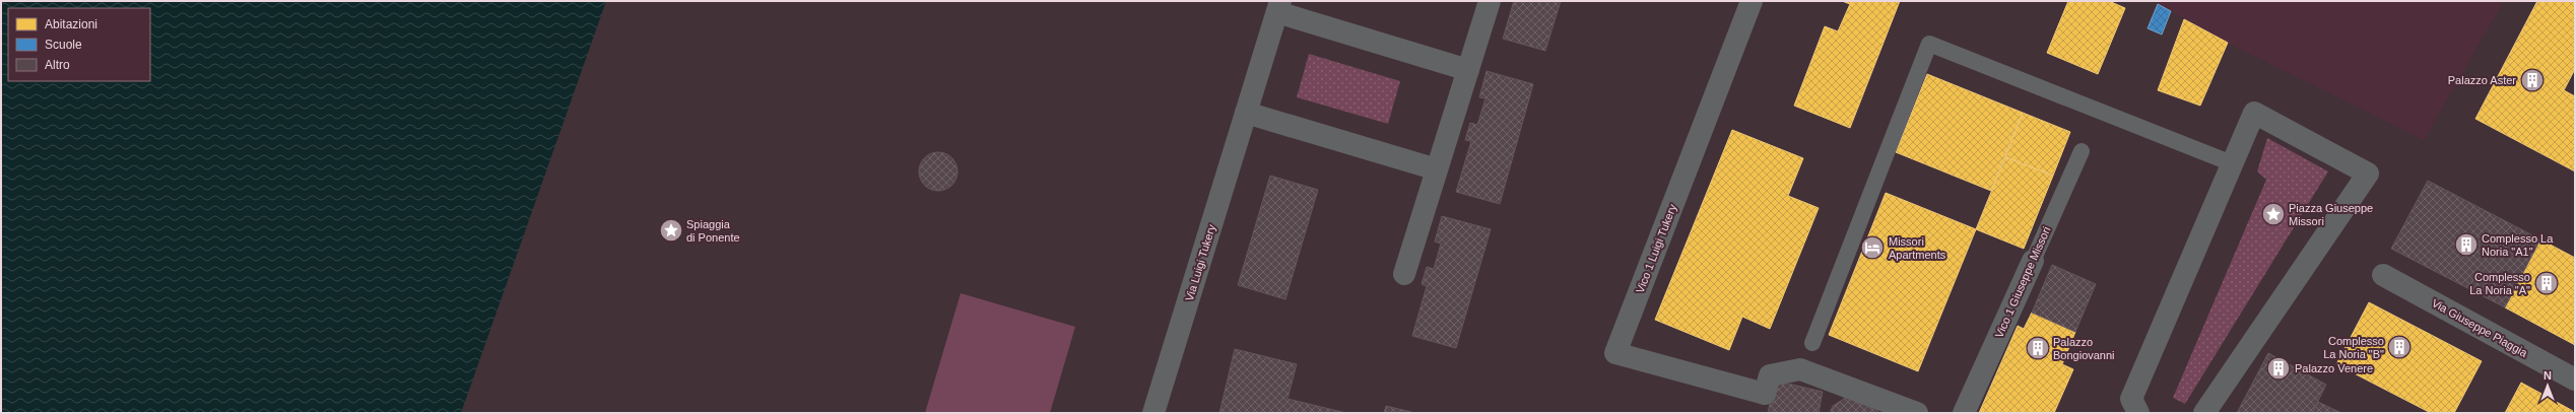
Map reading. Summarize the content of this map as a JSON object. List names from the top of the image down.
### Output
{
  "streets": {
    "street": [
      "Vico 1 Luigi Tukery",
      "Via Luigi Tukery",
      "Vico 1 Giuseppe Missori",
      "Via Giuseppe Piaggia"
    ]
  },
  "places": {
    "building": [
      "Palazzo Aster",
      "Complesso La Noria \"A1\"",
      "Complesso La Noria \"A\"",
      "Complesso La Noria \"B\"",
      "Palazzo Bongiovanni",
      "Palazzo Venere"
    ],
    "place": ["Piazza Giuseppe Missori", "Spiaggia di Ponente"],
    "hotel": ["Missori Apartments"]
  },
  "legend": ["Abitazioni", "Scuole", "Altro"],
  "north": "top"
}
